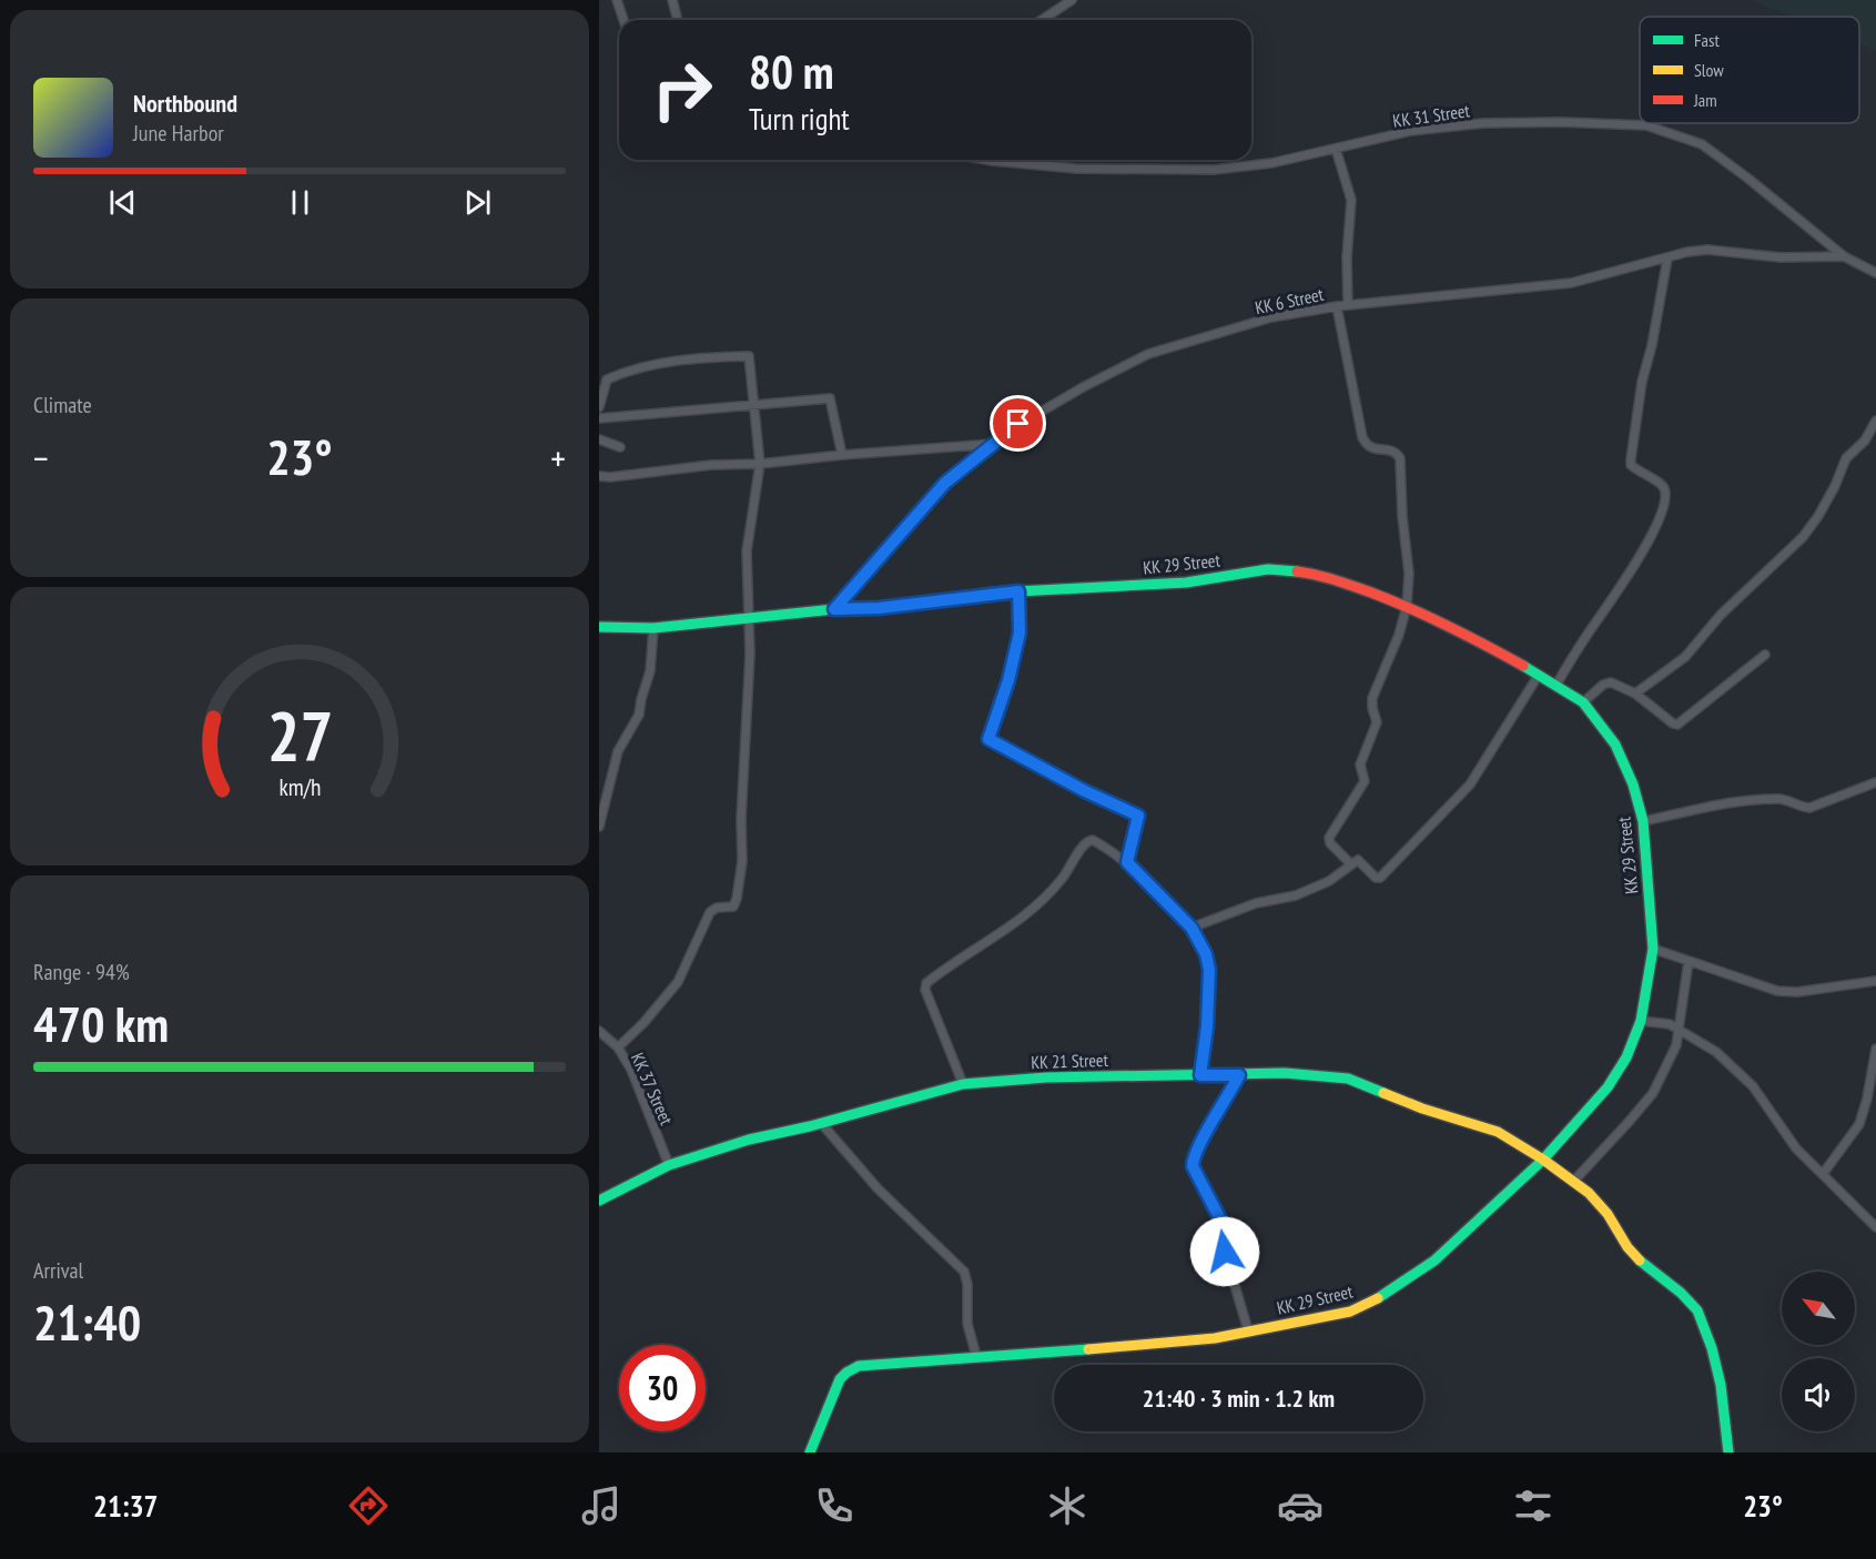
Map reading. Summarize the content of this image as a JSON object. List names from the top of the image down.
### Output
{
  "streets": {
    "street": [
      "KK 31 Street",
      "KK 6 Street",
      "KK 29 Street",
      "KK 21 Street",
      "KK 37 Street"
    ]
  },
  "crossings": [
    ["KK 31 Street", "KK 6 Street"],
    ["KK 6 Street", "KK 29 Street"],
    ["KK 29 Street", "KK 21 Street"],
    ["KK 21 Street", "KK 37 Street"]
  ],
  "legend": ["Fast", "Slow", "Jam"],
  "north": "top left",
  "page": {
    "turn": ["80 m", "Turn right"],
    "song": ["Northbound", "June Harbor"],
    "tile": [
      "Climate",
      ["Range · 94%", "470 km"],
      ["Arrival", "21:40"]
    ],
    "heat": ["−", "23°", "+"],
    "limit": "30",
    "trip": "21:40 · 3 min · 1.2 km",
    "tabs": ["21:37", "23°"],
    "gauge": ["27", "km/h"]
  }
}
